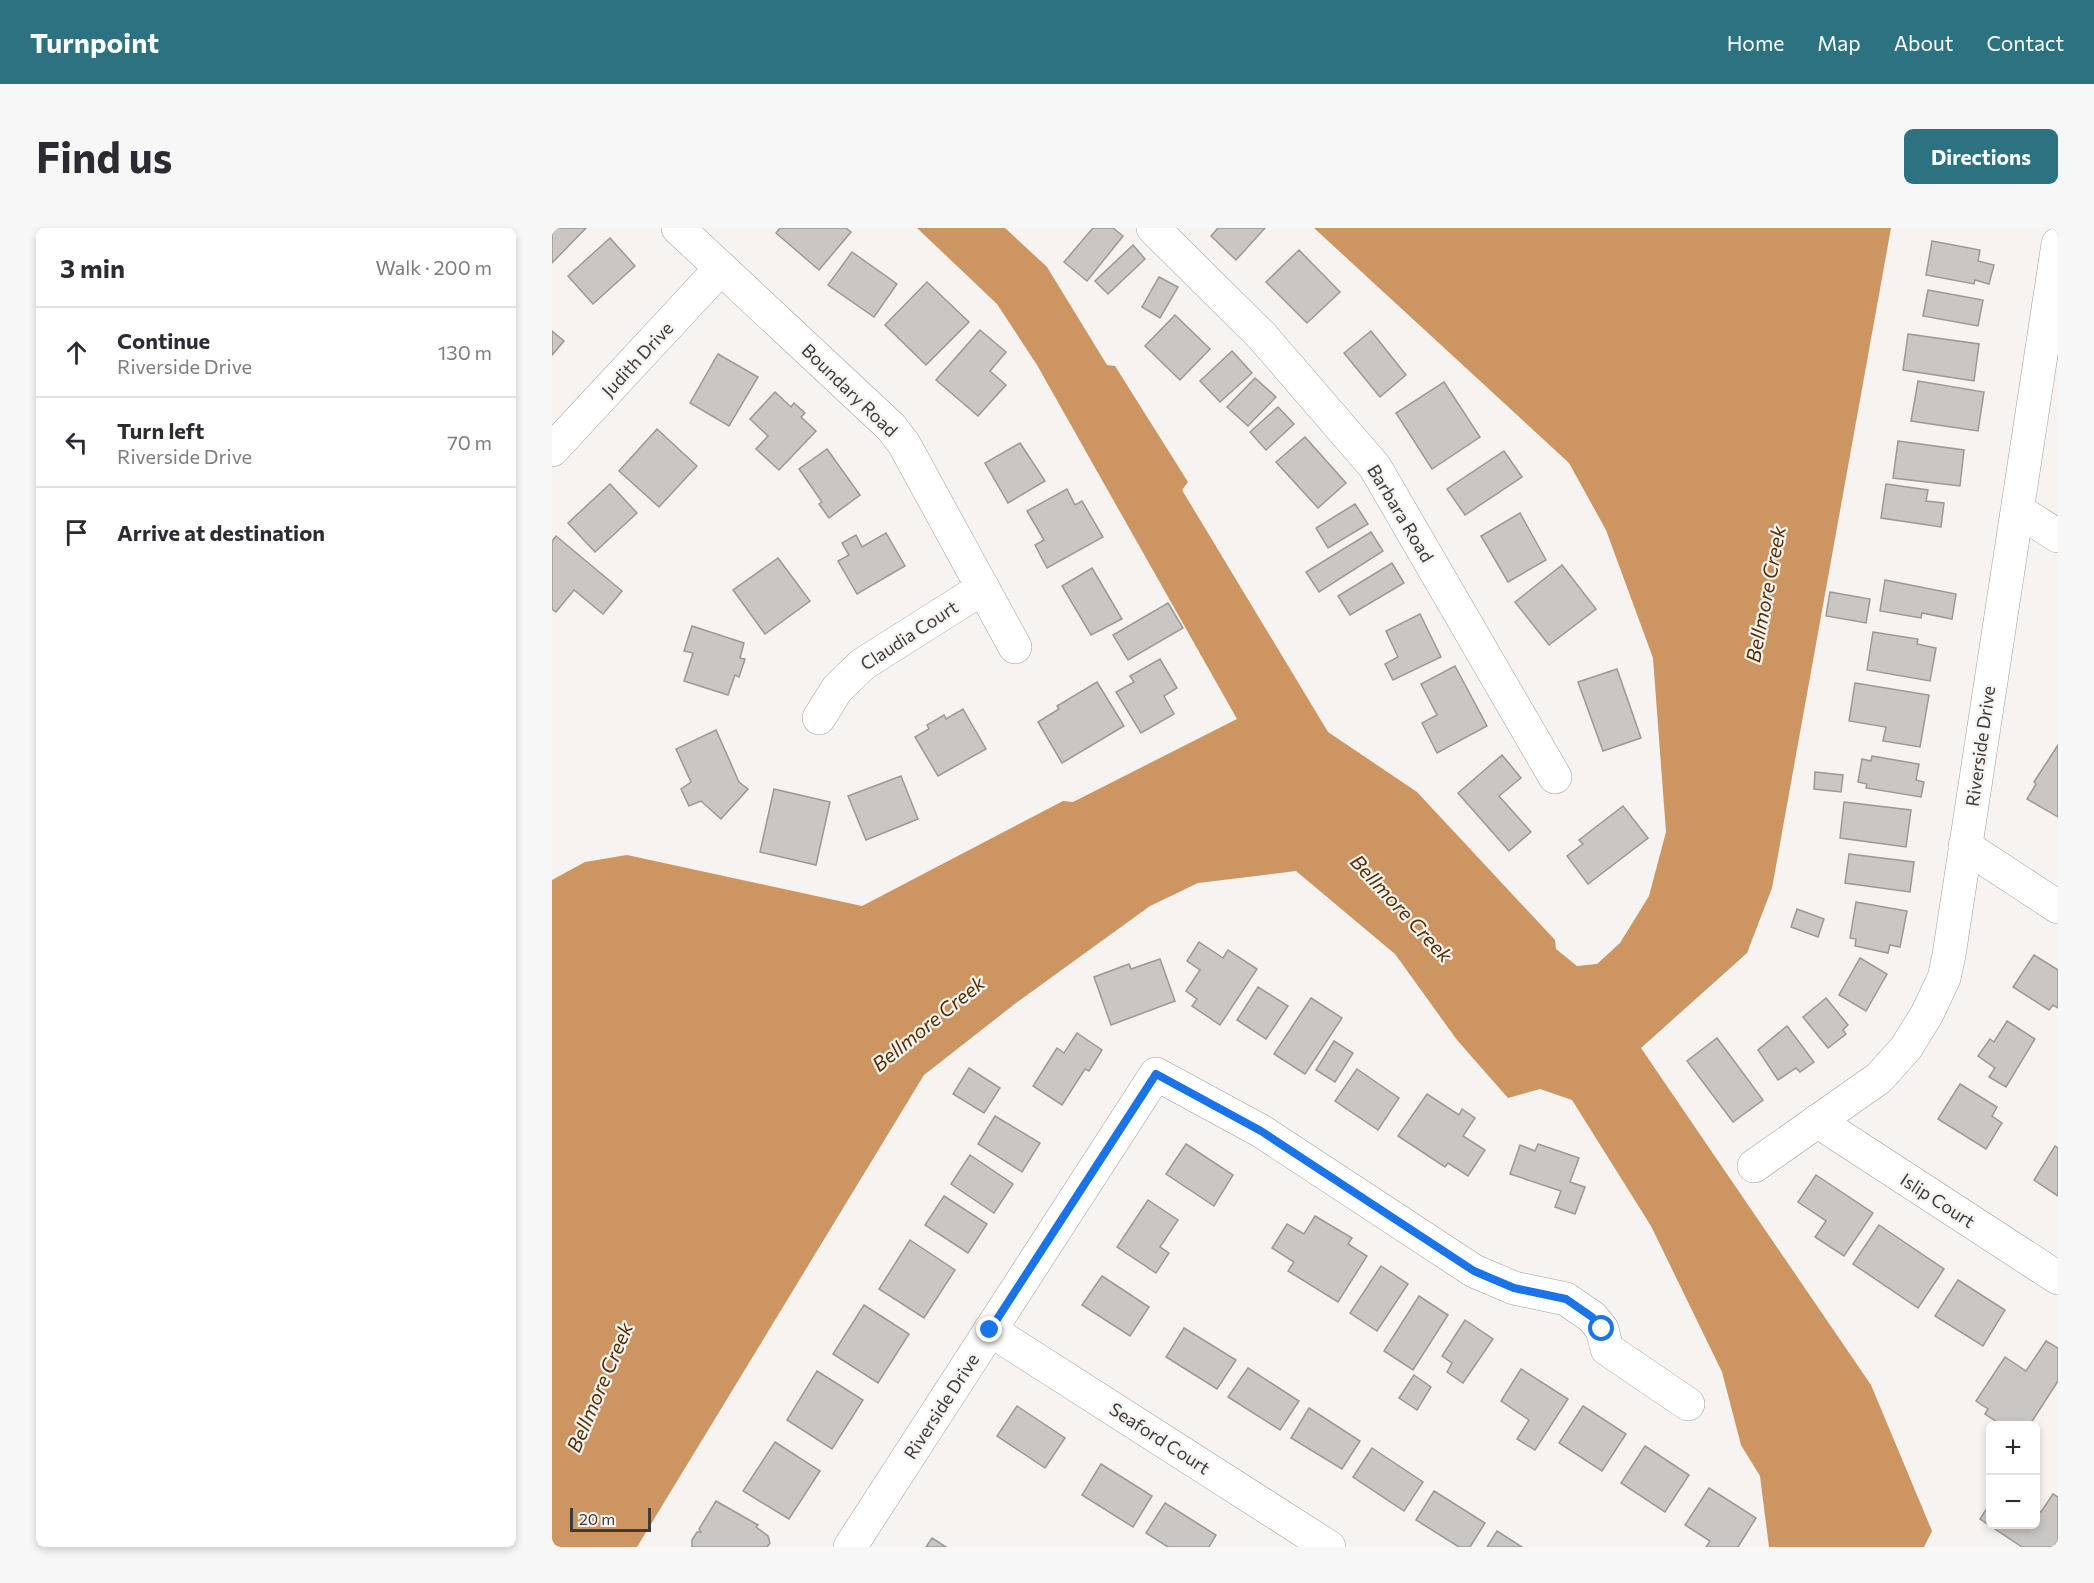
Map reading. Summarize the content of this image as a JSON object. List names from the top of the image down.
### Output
{
  "streets": {
    "street": [
      "Judith Drive",
      "Boundary Road",
      "Barbara Road",
      "Claudia Court",
      "Riverside Drive",
      "Islip Court",
      "Seaford Court"
    ]
  },
  "crossings": [
    ["Judith Drive", "Boundary Road"],
    ["Boundary Road", "Claudia Court"],
    ["Riverside Drive", "Islip Court"],
    ["Riverside Drive", "Seaford Court"]
  ],
  "water": ["Bellmore Creek"],
  "scale_bar": "20 m",
  "page": {
    "header": "Turnpoint",
    "nav": [
      "Home",
      "Map",
      "About",
      "Contact"
    ],
    "buttons": "Directions",
    "title": "Find us",
    "heading": ["3 min", "Walk · 200 m"],
    "list": [
      ["Continue", "Riverside Drive", "130 m"],
      ["Turn left", "Riverside Drive", "70 m"],
      "Arrive at destination"
    ],
    "map_buttons": ["+", "−"],
    "scale": "20 m"
  }
}
